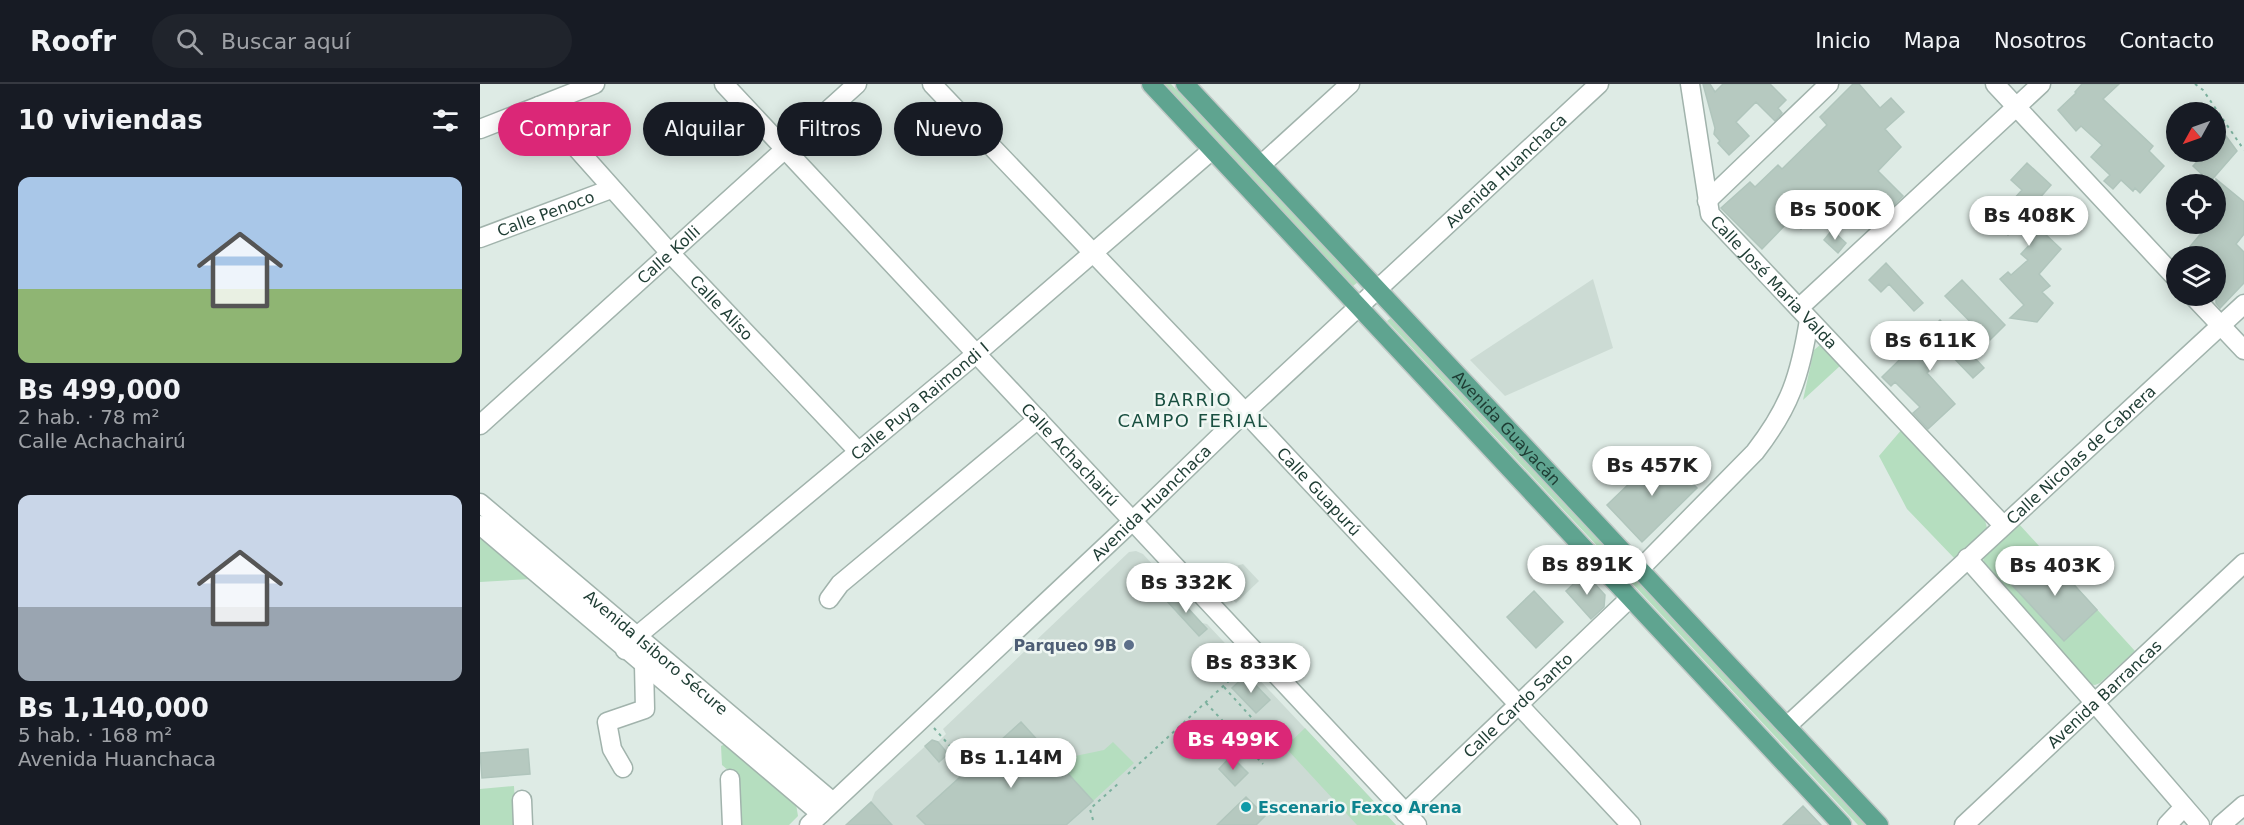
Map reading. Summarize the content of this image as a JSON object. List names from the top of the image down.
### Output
{
  "streets": {
    "main road": ["Avenida Guayacán"],
    "street": [
      "Avenida Huanchaca",
      "Calle Penoco",
      "Calle Kolli",
      "Calle José Maria Valda",
      "Calle Aliso",
      "Calle Puya Raimondi I",
      "Calle Achachairú",
      "Calle Nicolas de Cabrera",
      "Calle Guapurú",
      "Avenida Isiboro Sécure",
      "Avenida Barrancas",
      "Calle Cardo Santo"
    ]
  },
  "crossings": [
    ["Avenida Huanchaca", "Avenida Guayacán"],
    ["Avenida Huanchaca", "Calle Achachairú"],
    ["Avenida Huanchaca", "Calle Guapurú"],
    ["Avenida Huanchaca", "Avenida Isiboro Sécure"],
    ["Calle Penoco", "Calle Aliso"],
    ["Calle Kolli", "Calle Aliso"],
    ["Calle José Maria Valda", "Calle Nicolas de Cabrera"],
    ["Calle Aliso", "Calle Puya Raimondi I"],
    ["Calle Puya Raimondi I", "Avenida Guayacán"],
    ["Calle Puya Raimondi I", "Calle Achachairú"],
    ["Calle Puya Raimondi I", "Calle Guapurú"],
    ["Calle Puya Raimondi I", "Avenida Isiboro Sécure"],
    ["Avenida Guayacán", "Calle Nicolas de Cabrera"],
    ["Avenida Guayacán", "Calle Cardo Santo"],
    ["Calle Achachairú", "Calle Cardo Santo"],
    ["Calle Guapurú", "Calle Cardo Santo"]
  ],
  "districts": ["BARRIO CAMPO FERIAL"],
  "places": ["Parqueo 9B", "Escenario Fexco Arena"],
  "north": "bottom left",
  "page": {
    "header": "Roofr",
    "search": "Buscar aquí",
    "nav": [
      "Inicio",
      "Mapa",
      "Nosotros",
      "Contacto"
    ],
    "heading": "10 viviendas",
    "chip": [
      "Comprar",
      "Alquilar",
      "Filtros",
      "Nuevo"
    ],
    "list": [
      {
        "name": "Bs 499,000",
        "note": "2 hab. · 78 m² · Calle Achachairú"
      },
      {
        "name": "Bs 1,140,000",
        "note": "5 hab. · 168 m² · Avenida Huanchaca"
      }
    ],
    "price": [
      "Bs 500K",
      "Bs 408K",
      "Bs 611K",
      "Bs 457K",
      "Bs 891K",
      "Bs 403K",
      "Bs 332K",
      "Bs 833K",
      "Bs 499K",
      "Bs 1.14M"
    ]
  }
}
